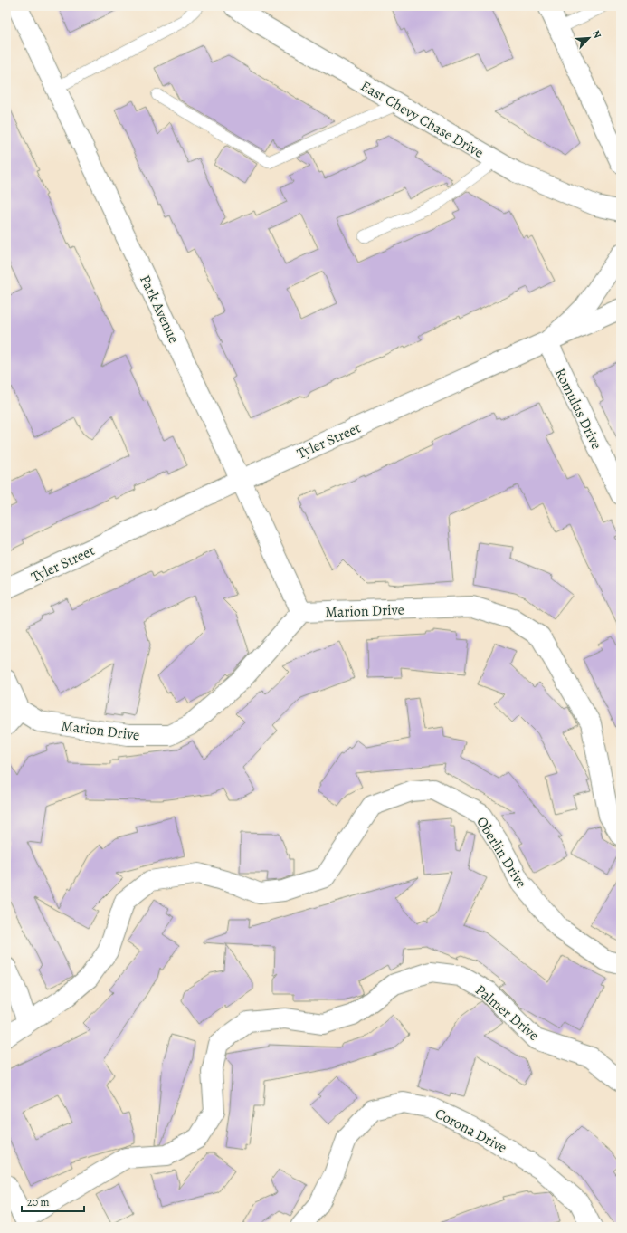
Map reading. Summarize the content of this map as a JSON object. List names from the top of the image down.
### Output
{
  "streets": {
    "street": [
      "East Chevy Chase Drive",
      "Park Avenue",
      "Romulus Drive",
      "Tyler Street",
      "Marion Drive",
      "Oberlin Drive",
      "Palmer Drive",
      "Corona Drive"
    ]
  },
  "crossings": [
    ["Park Avenue", "Tyler Street"],
    ["Park Avenue", "Marion Drive"],
    ["Romulus Drive", "Tyler Street"]
  ],
  "scale_bar": "20 m",
  "north": "top right"
}
